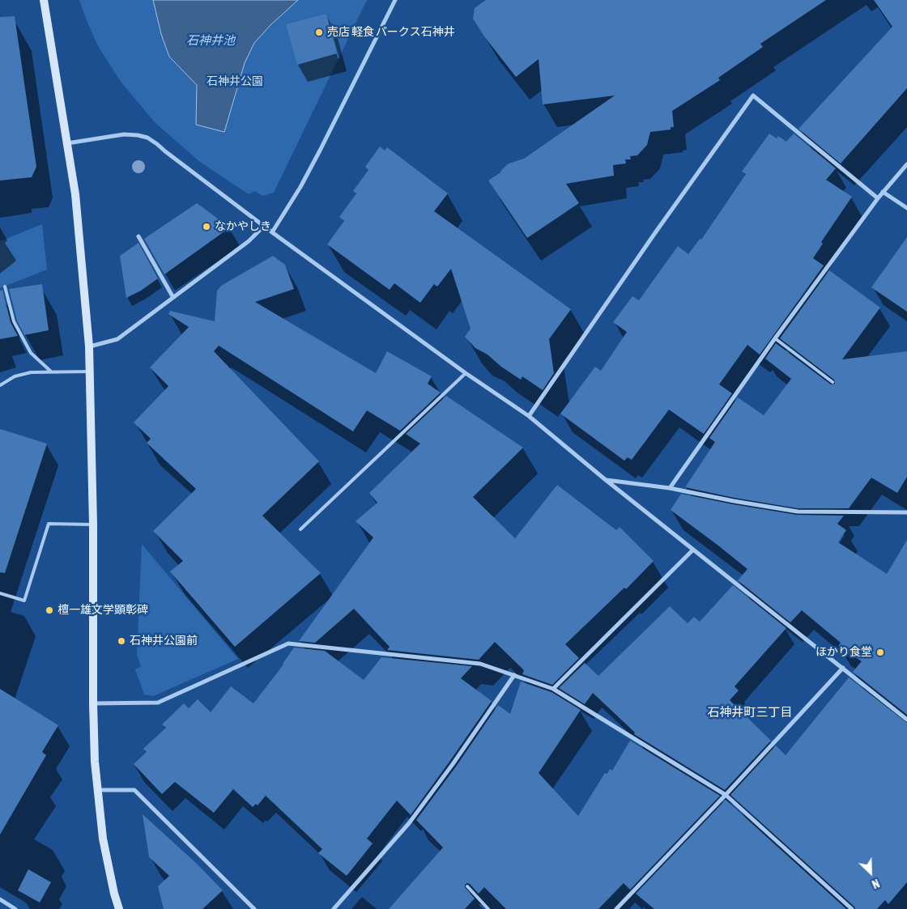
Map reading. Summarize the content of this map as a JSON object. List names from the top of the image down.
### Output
{
  "districts": ["石神井町三丁目"],
  "water": ["石神井池"],
  "parks": ["石神井公園"],
  "places": [
    "売店 軽食 パークス石神井",
    "なかやしき",
    "檀一雄文学顕彰碑",
    "石神井公園前",
    "ほかり食堂"
  ],
  "north": "bottom right"
}
